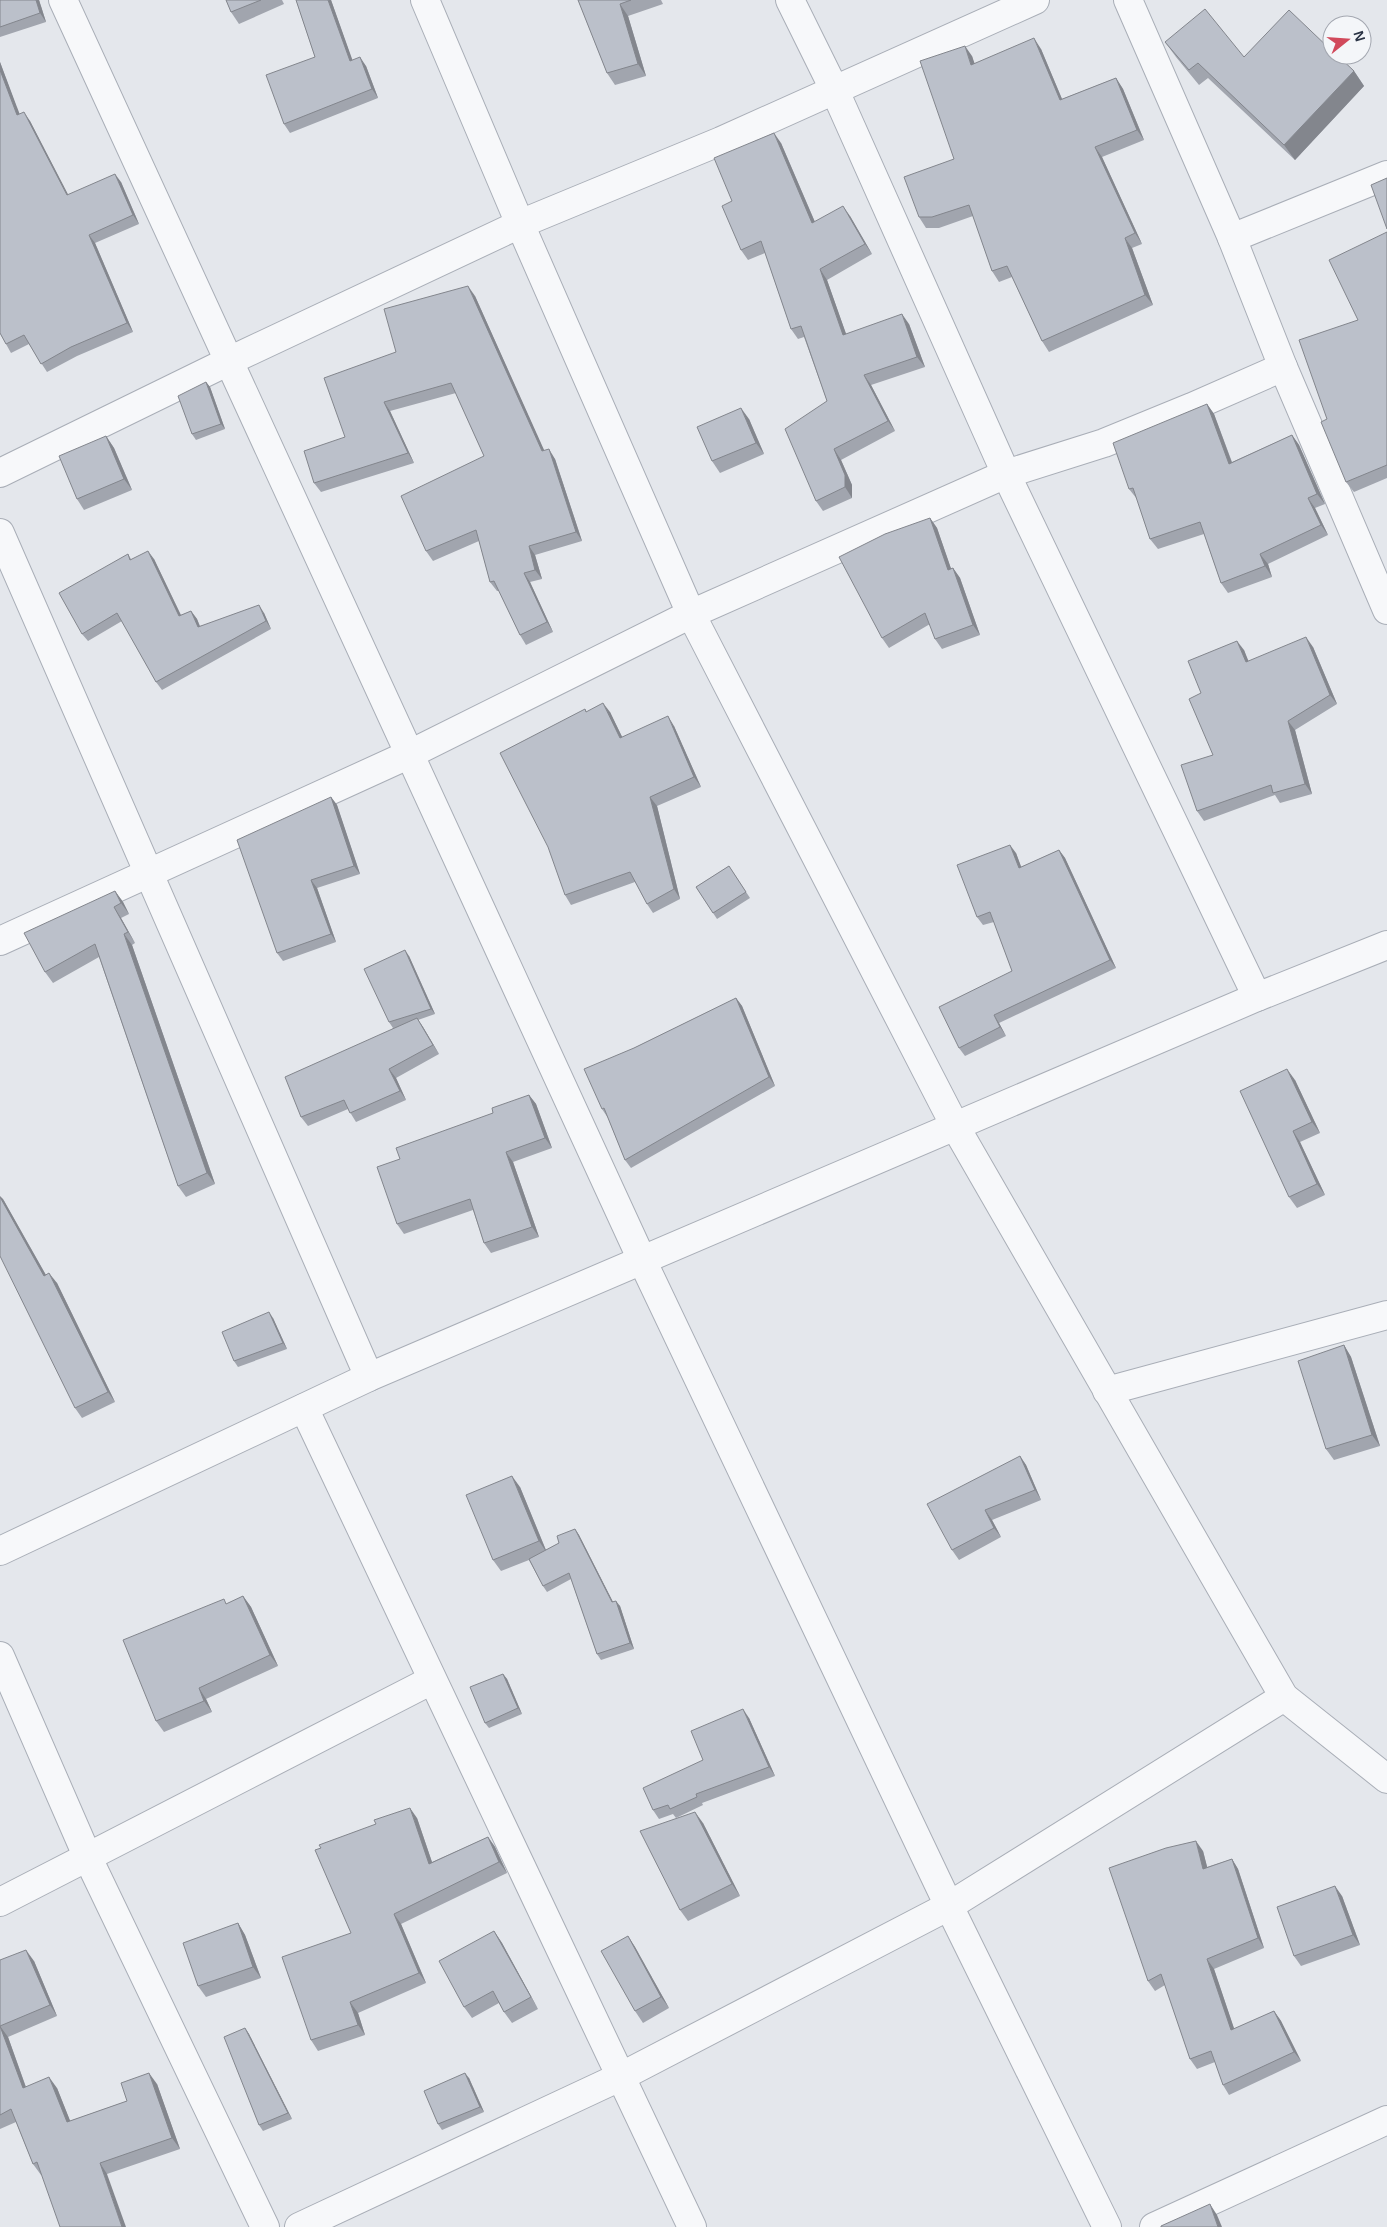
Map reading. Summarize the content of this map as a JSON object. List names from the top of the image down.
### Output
{
  "north": "right"
}
